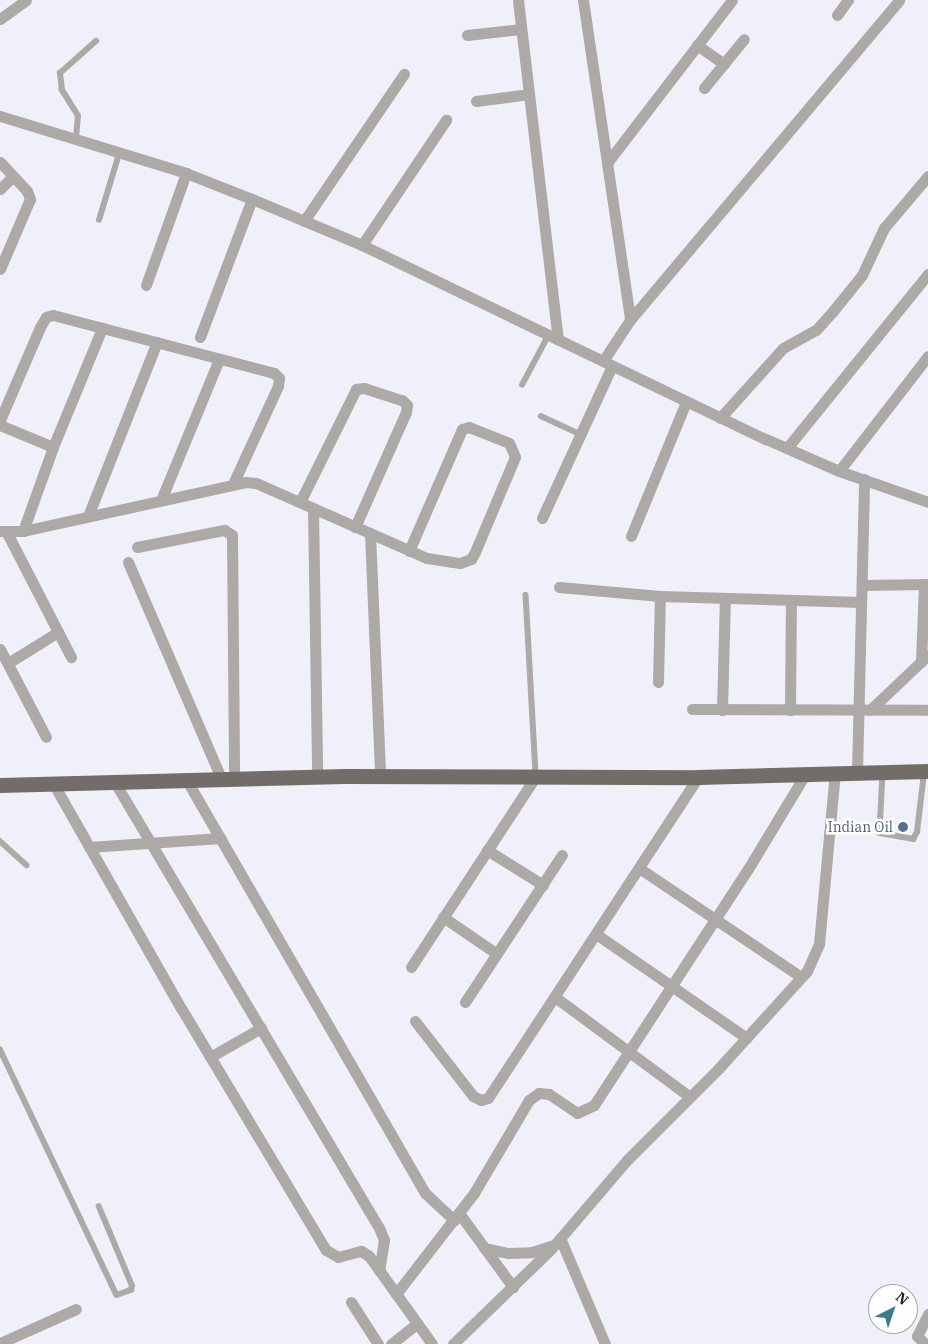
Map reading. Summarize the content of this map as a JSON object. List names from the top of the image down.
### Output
{
  "places": ["Indian Oil"],
  "north": "top right"
}
